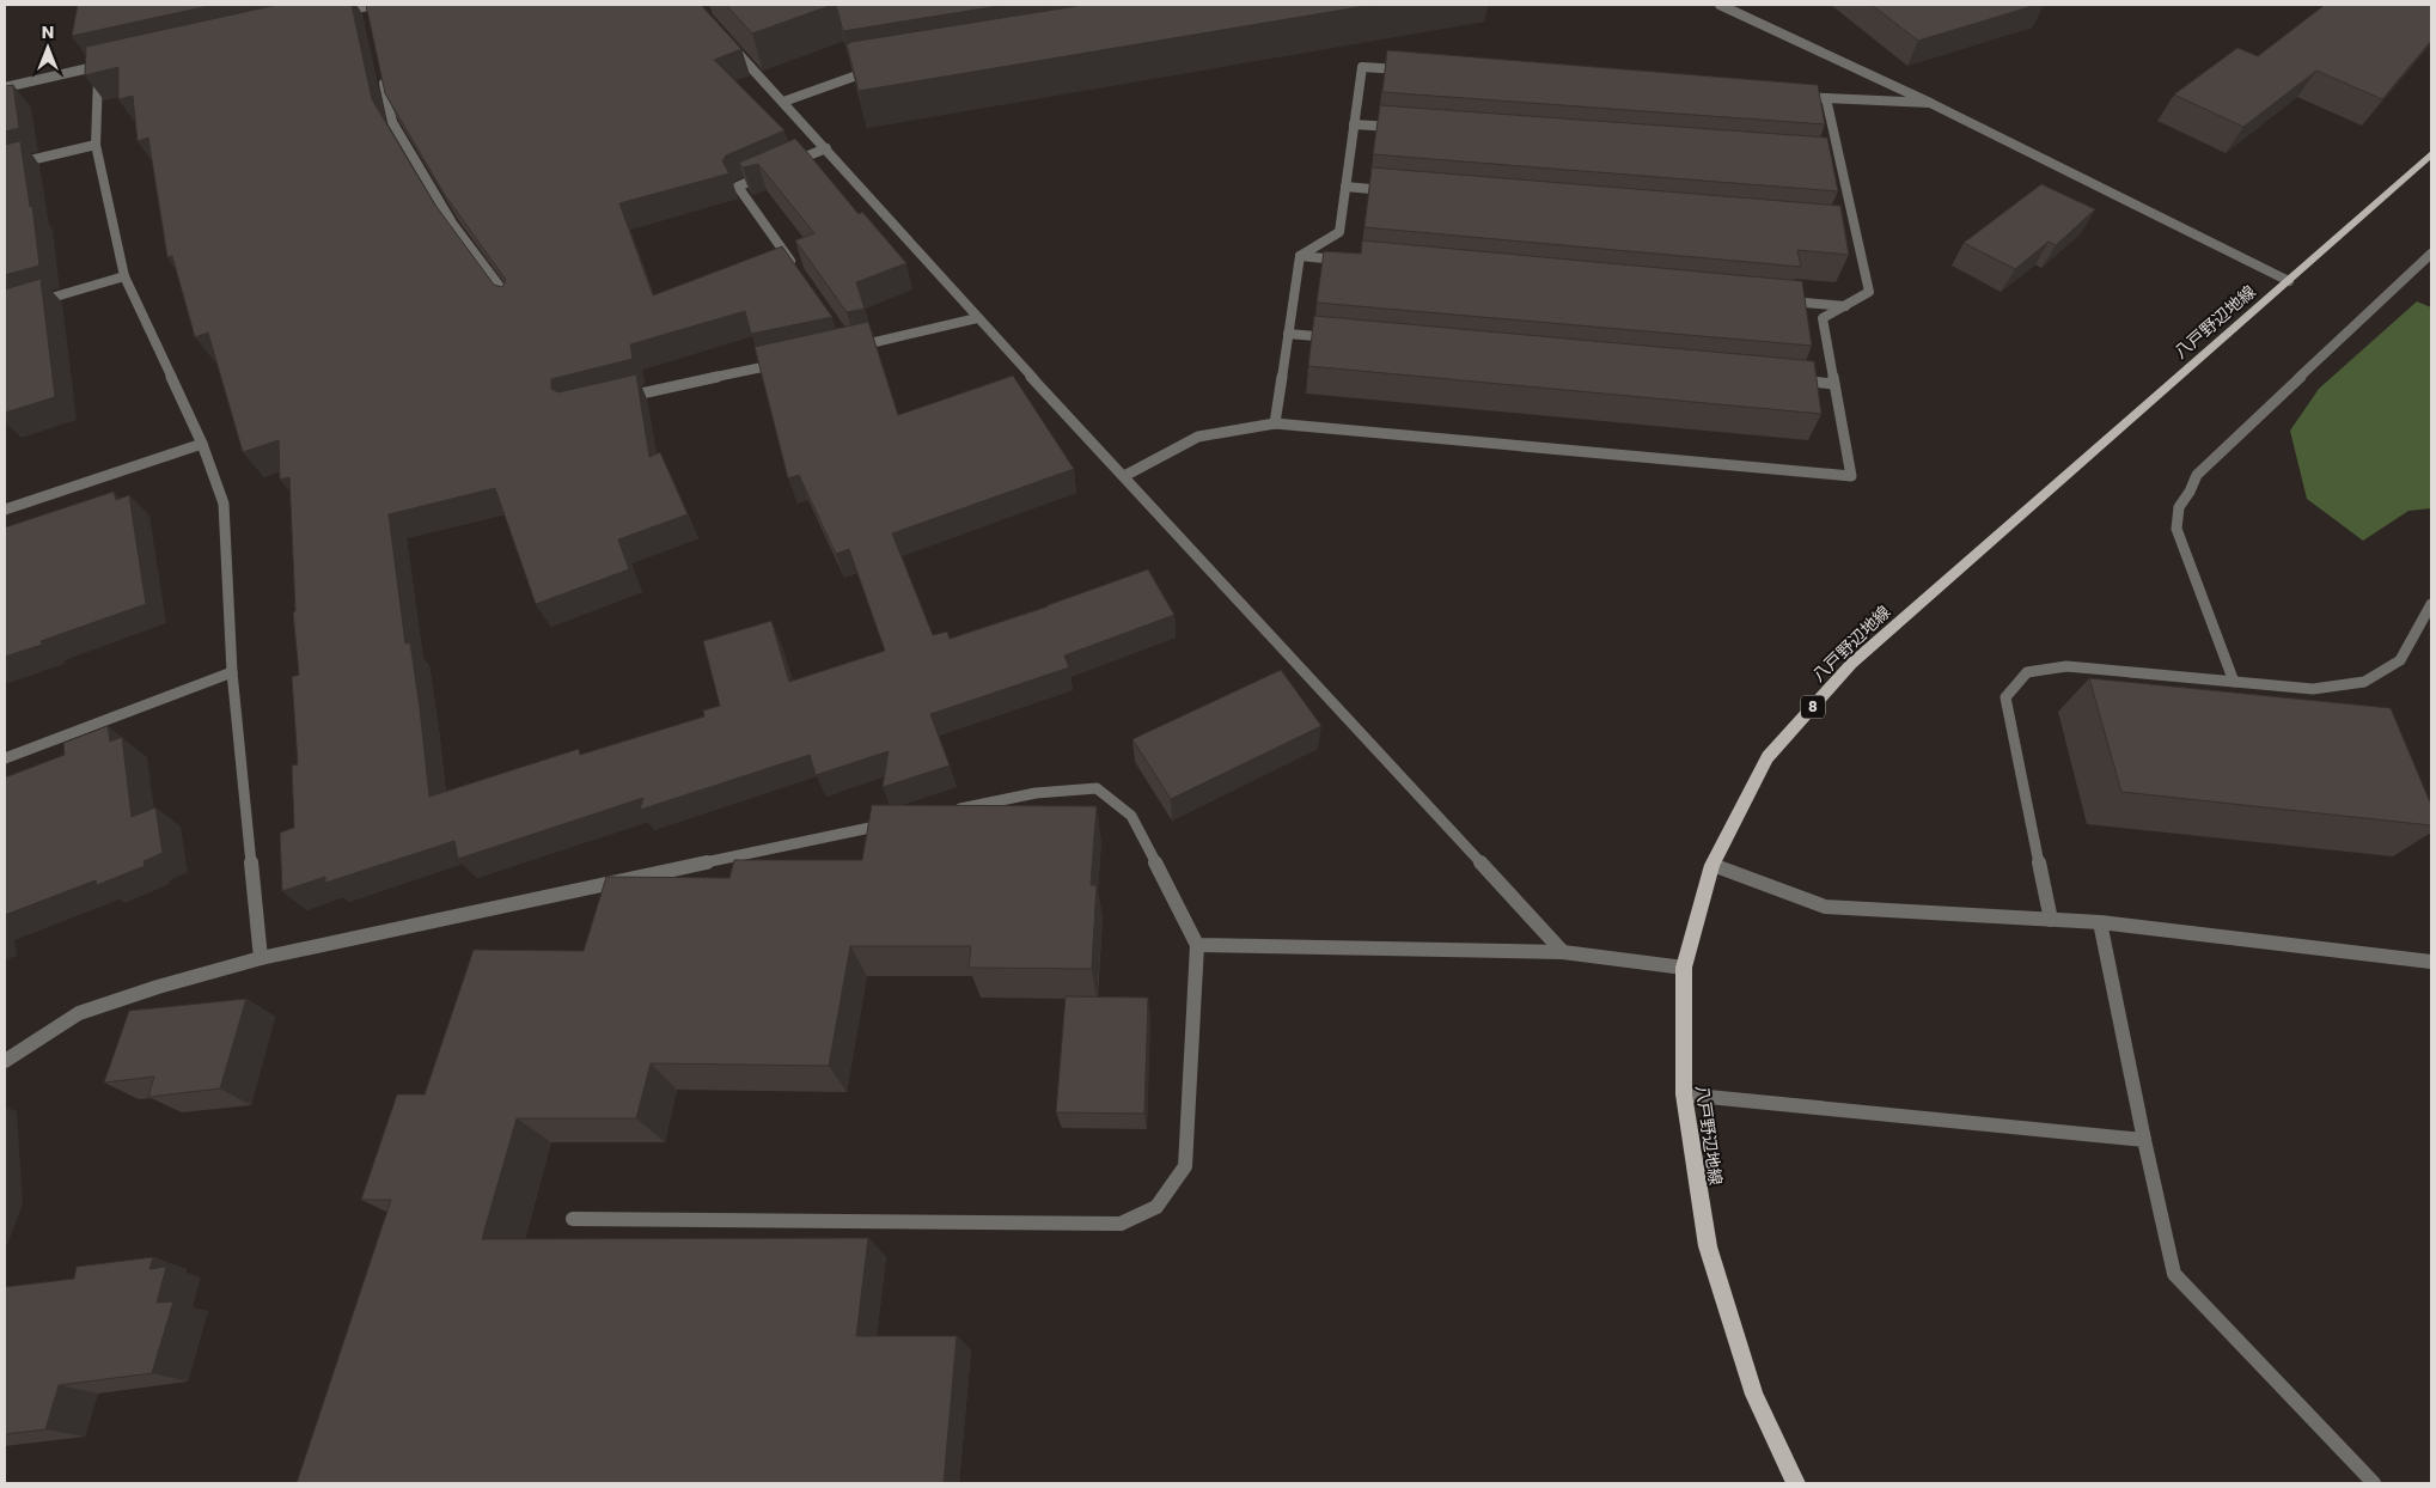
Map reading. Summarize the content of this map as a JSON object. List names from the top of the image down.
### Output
{
  "streets": {
    "main road": ["八戸野辺地線", "8"]
  },
  "north": "top"
}
